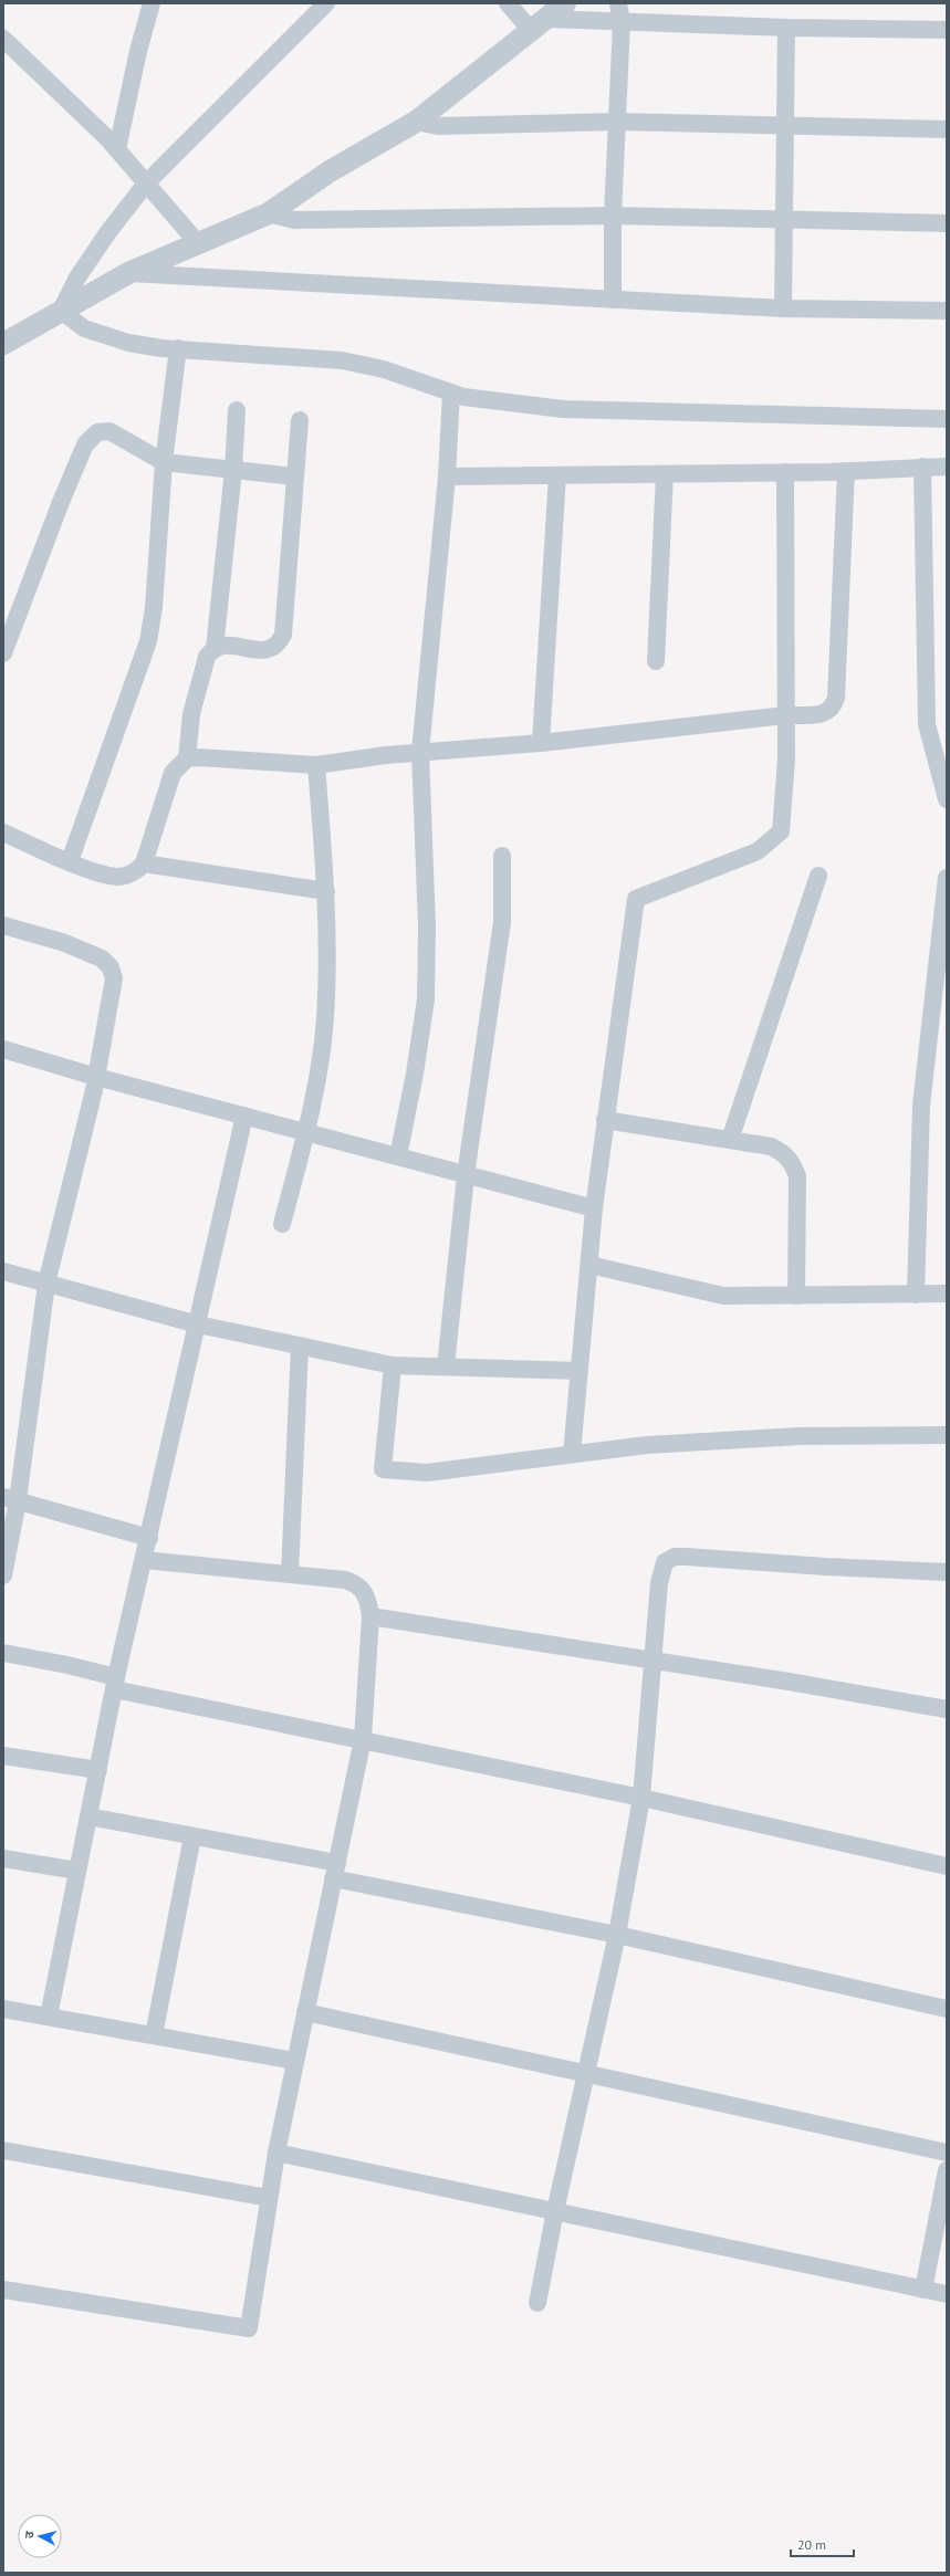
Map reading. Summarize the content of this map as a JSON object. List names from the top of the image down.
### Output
{
  "scale_bar": "20 m",
  "north": "left"
}
